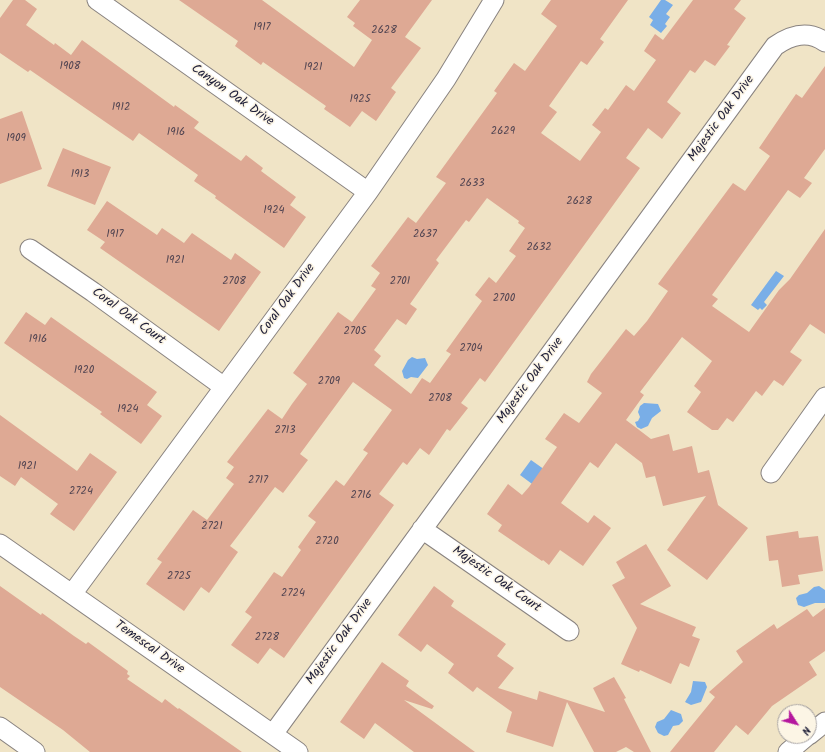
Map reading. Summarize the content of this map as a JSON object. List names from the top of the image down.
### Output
{
  "streets": {
    "street": [
      "Canyon Oak Drive",
      "Majestic Oak Drive",
      "Coral Oak Drive",
      "Coral Oak Court",
      "Majestic Oak Court",
      "Temescal Drive"
    ]
  },
  "crossings": [
    ["Canyon Oak Drive", "Coral Oak Drive"],
    ["Majestic Oak Drive", "Majestic Oak Court"],
    ["Majestic Oak Drive", "Temescal Drive"],
    ["Coral Oak Drive", "Coral Oak Court"],
    ["Coral Oak Drive", "Temescal Drive"]
  ],
  "house_numbers": [
    "1917",
    "2628",
    "1908",
    "1921",
    "1925",
    "1912",
    "2629",
    "1916",
    "1909",
    "1913",
    "2633",
    "2628",
    "1924",
    "1917",
    "2637",
    "2632",
    "1921",
    "2708",
    "2701",
    "2700",
    "2705",
    "1916",
    "2704",
    "1920",
    "2709",
    "2708",
    "1924",
    "2713",
    "1921",
    "2717",
    "2724",
    "2716",
    "2721",
    "2720",
    "2725",
    "2724",
    "2728"
  ],
  "north": "bottom right"
}
